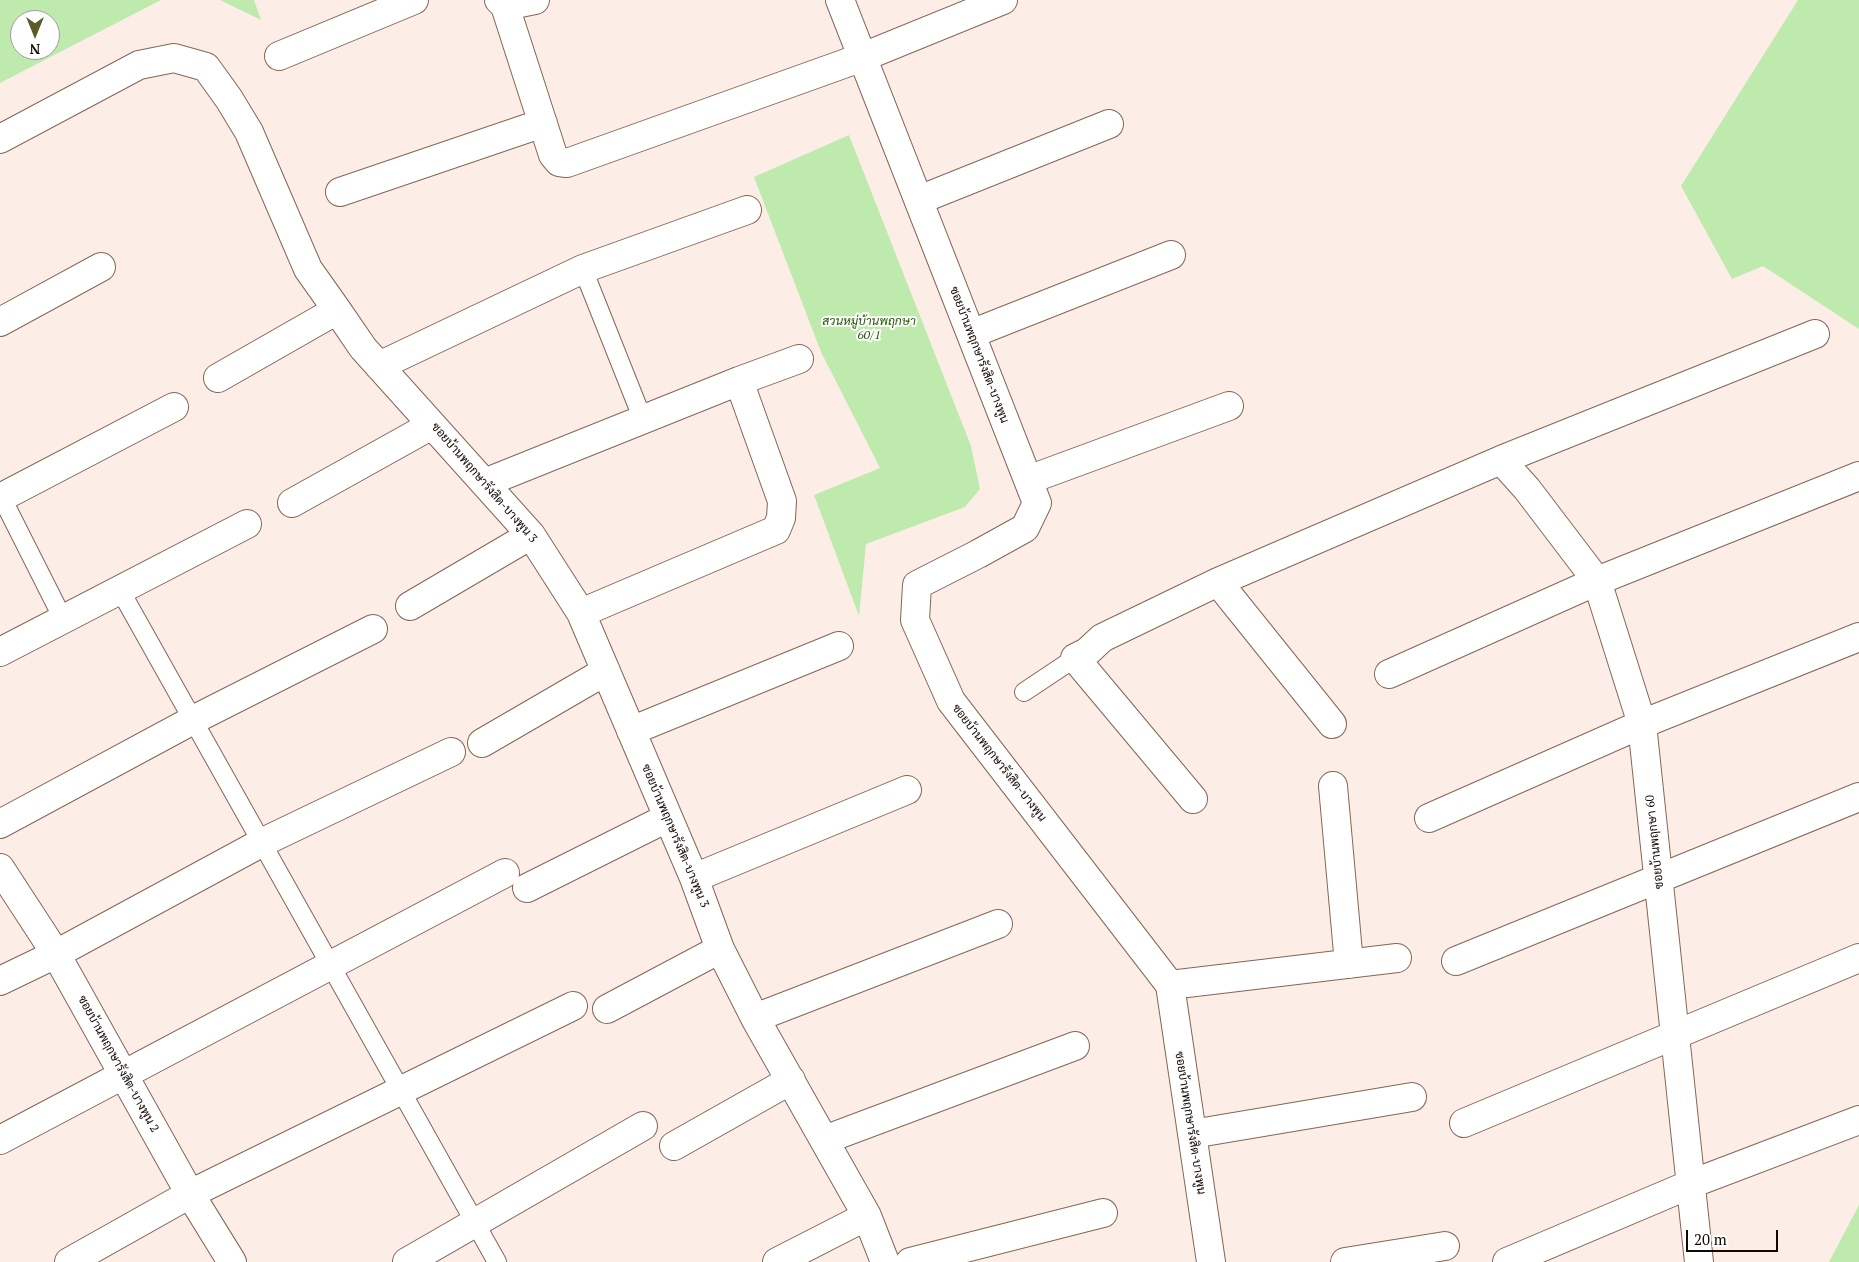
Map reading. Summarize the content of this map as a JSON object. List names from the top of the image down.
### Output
{
  "streets": {
    "street": [
      "ซอยบ้านพฤกษารังสิต-บางพูน",
      "ซอยบ้านพฤกษารังสิต-บางพูน 3",
      "ซอยบ้านพฤกษา 60",
      "ซอยบ้านพฤกษารังสิต-บางพูน 2"
    ]
  },
  "parks": ["สวนหมู่บ้านพฤกษา 60/1"],
  "scale_bar": "20 m",
  "north": "bottom"
}
